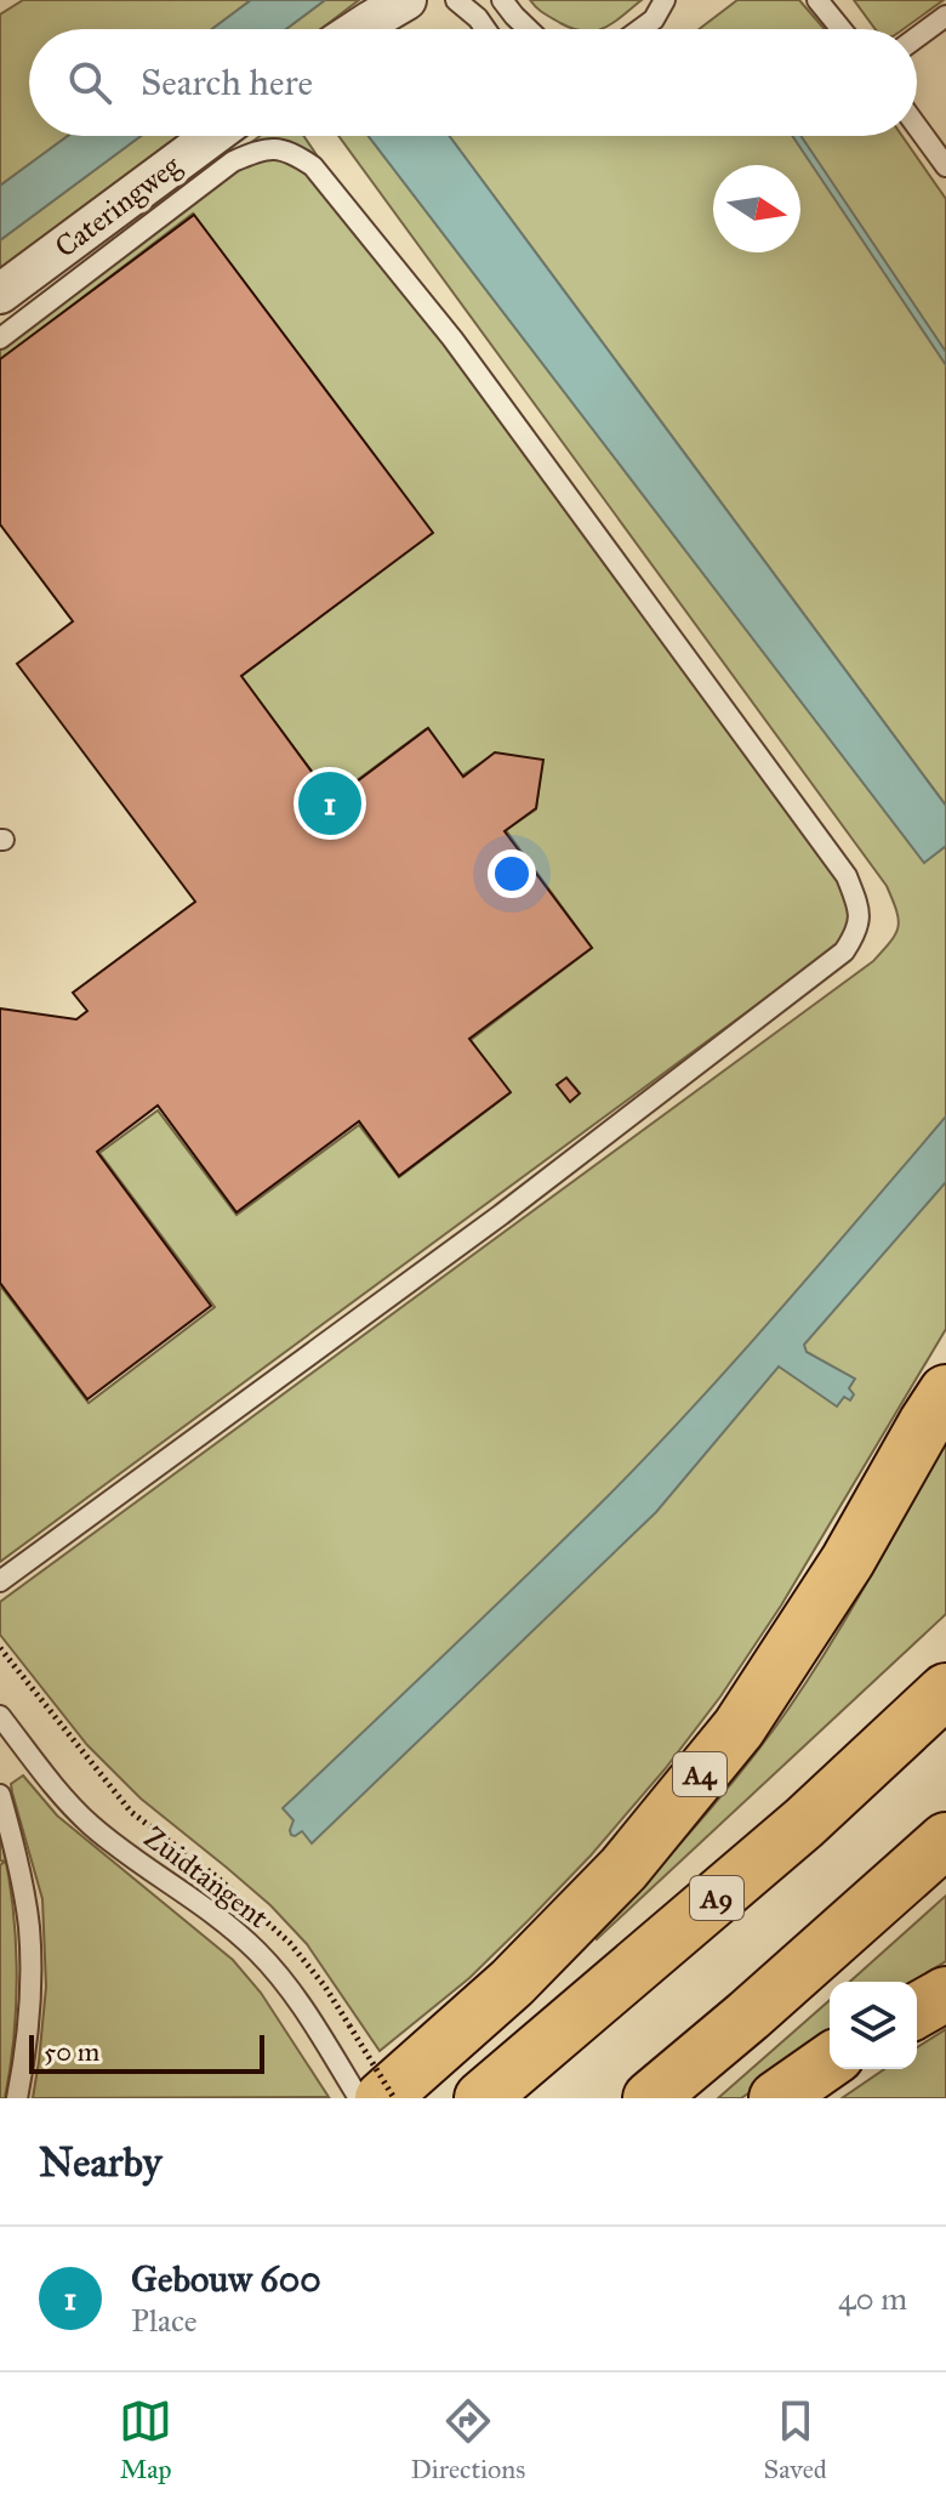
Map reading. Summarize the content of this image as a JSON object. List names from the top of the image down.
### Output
{
  "streets": {
    "highway": ["A4", "A9"],
    "street": ["Cateringweg"],
    "lane": ["Zuidtangent"]
  },
  "scale_bar": "50 m",
  "north": "right",
  "page": {
    "search": "Search here",
    "pins": "1",
    "scale": "50 m",
    "heading": "Nearby",
    "list": [
      {
        "mark": "1",
        "name": "Gebouw 600",
        "note": "Place",
        "value": "40 m"
      }
    ],
    "nav": ["Map", "Directions", "Saved"]
  }
}
